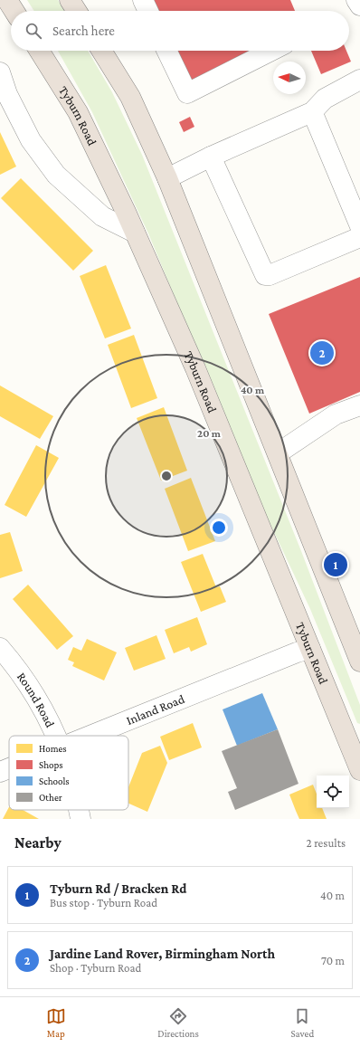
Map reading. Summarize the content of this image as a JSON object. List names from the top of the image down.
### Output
{
  "streets": {
    "highway": ["Tyburn Road"],
    "street": ["Round Road", "Inland Road"]
  },
  "crossings": [
    ["Tyburn Road", "Inland Road"]
  ],
  "legend": [
    "Homes",
    "Shops",
    "Schools",
    "Other"
  ],
  "north": "left",
  "page": {
    "search": "Search here",
    "pins": ["2", "1"],
    "heading": ["Nearby", "2 results"],
    "list": [
      {
        "mark": "1",
        "name": "Tyburn Rd / Bracken Rd",
        "note": "Bus stop · Tyburn Road",
        "value": "40 m"
      },
      {
        "mark": "2",
        "name": "Jardine Land Rover, Birmingham North",
        "note": "Shop · Tyburn Road",
        "value": "70 m"
      }
    ],
    "nav": ["Map", "Directions", "Saved"]
  },
  "rings": ["40 m", "20 m"]
}
